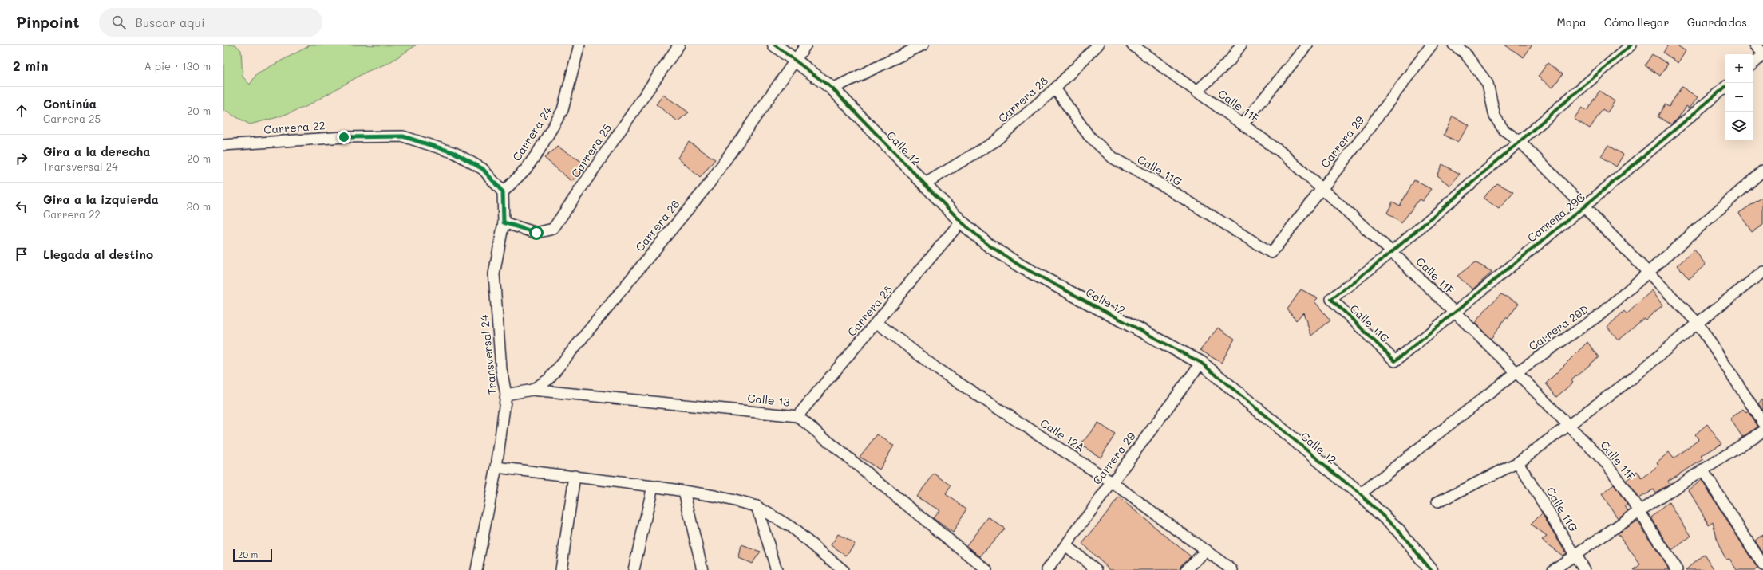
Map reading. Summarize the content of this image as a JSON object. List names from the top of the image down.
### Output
{
  "streets": {
    "street": [
      "Carrera 28",
      "Calle 11F",
      "Carrera 22",
      "Carrera 24",
      "Carrera 29",
      "Calle 12",
      "Carrera 25",
      "Calle 11G",
      "Carrera 29C",
      "Carrera 26",
      "Carrera 29D",
      "Transversal 24",
      "Calle 13",
      "Calle 12A"
    ]
  },
  "crossings": [
    ["Carrera 28", "Calle 12"],
    ["Carrera 28", "Calle 11G"],
    ["Carrera 28", "Calle 13"],
    ["Carrera 28", "Calle 12A"],
    ["Calle 11F", "Carrera 29"],
    ["Calle 11F", "Calle 11G"],
    ["Calle 11F", "Carrera 29C"],
    ["Calle 11F", "Carrera 29D"],
    ["Carrera 22", "Carrera 24"],
    ["Carrera 22", "Transversal 24"],
    ["Carrera 24", "Transversal 24"],
    ["Carrera 29", "Calle 12"],
    ["Carrera 29", "Calle 11G"],
    ["Carrera 29", "Calle 12A"],
    ["Calle 12", "Carrera 26"],
    ["Calle 12", "Carrera 29D"],
    ["Carrera 25", "Transversal 24"],
    ["Calle 11G", "Carrera 29C"],
    ["Carrera 26", "Transversal 24"],
    ["Carrera 26", "Calle 13"]
  ],
  "scale_bar": "20 m",
  "page": {
    "header": "Pinpoint",
    "search": "Buscar aquí",
    "nav": ["Mapa", "Cómo llegar", "Guardados"],
    "heading": ["2 min", "A pie · 130 m"],
    "map_buttons": ["+", "−"],
    "list": [
      ["Continúa", "Carrera 25", "20 m"],
      ["Gira a la derecha", "Transversal 24", "20 m"],
      ["Gira a la izquierda", "Carrera 22", "90 m"],
      "Llegada al destino"
    ],
    "scale": "20 m"
  }
}
